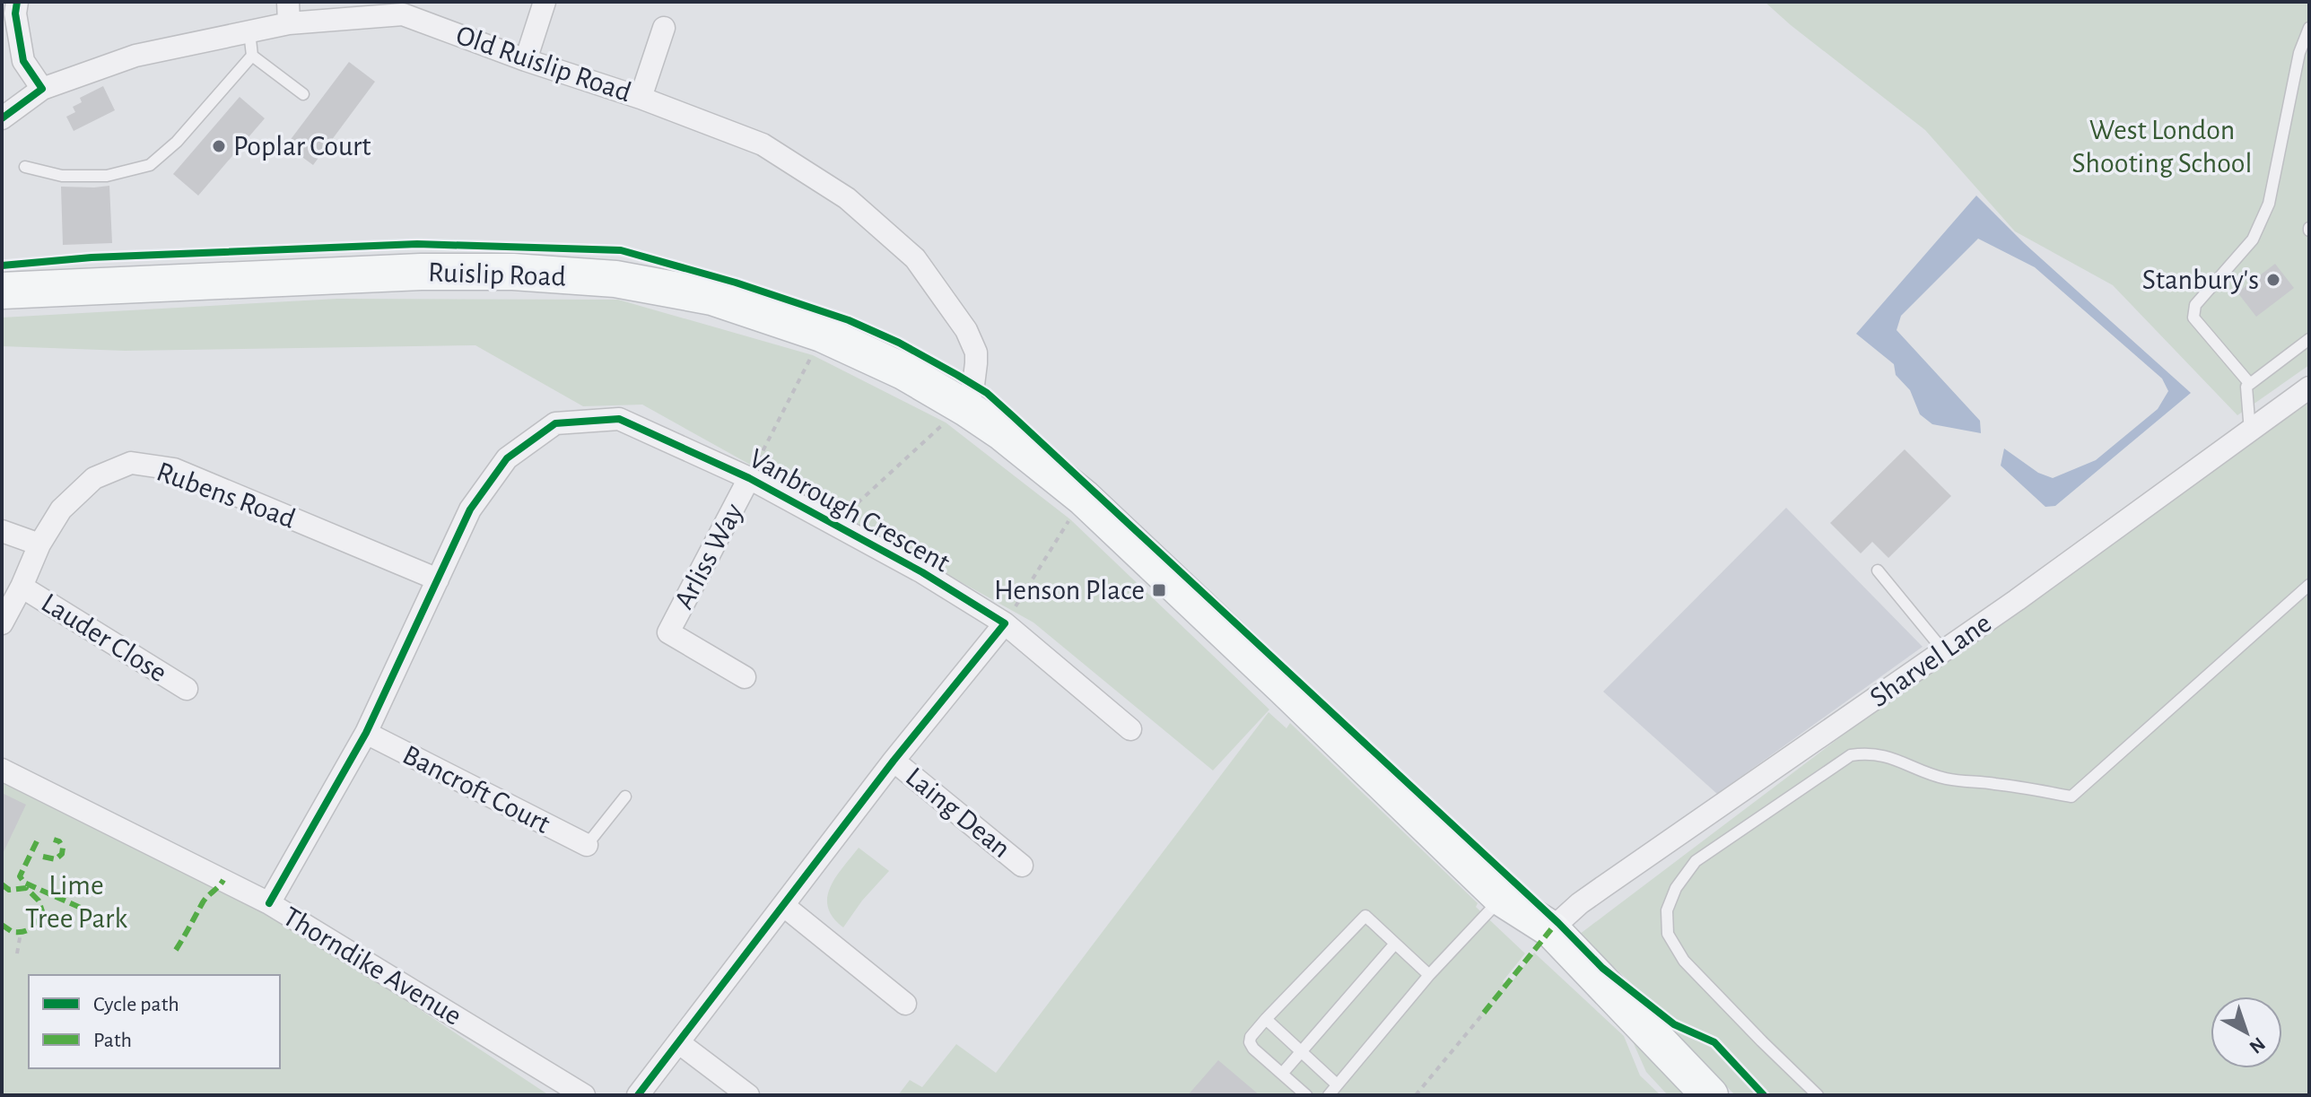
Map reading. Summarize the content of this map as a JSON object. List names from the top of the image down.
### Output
{
  "streets": {
    "main road": ["Ruislip Road"],
    "street": [
      "Old Ruislip Road",
      "Rubens Road",
      "Vanbrough Crescent",
      "Arliss Way",
      "Lauder Close",
      "Sharvel Lane",
      "Bancroft Court",
      "Laing Dean",
      "Thorndike Avenue"
    ]
  },
  "crossings": [
    ["Old Ruislip Road", "Ruislip Road"],
    ["Ruislip Road", "Sharvel Lane"],
    ["Rubens Road", "Vanbrough Crescent"],
    ["Rubens Road", "Lauder Close"],
    ["Vanbrough Crescent", "Arliss Way"],
    ["Vanbrough Crescent", "Bancroft Court"],
    ["Vanbrough Crescent", "Thorndike Avenue"]
  ],
  "parks": ["West London Shooting School", "Lime Tree Park"],
  "places": {
    "other": ["Poplar Court", "Stanbury's"],
    "transit": ["Henson Place"]
  },
  "legend": ["Cycle path", "Path"],
  "north": "bottom right"
}
